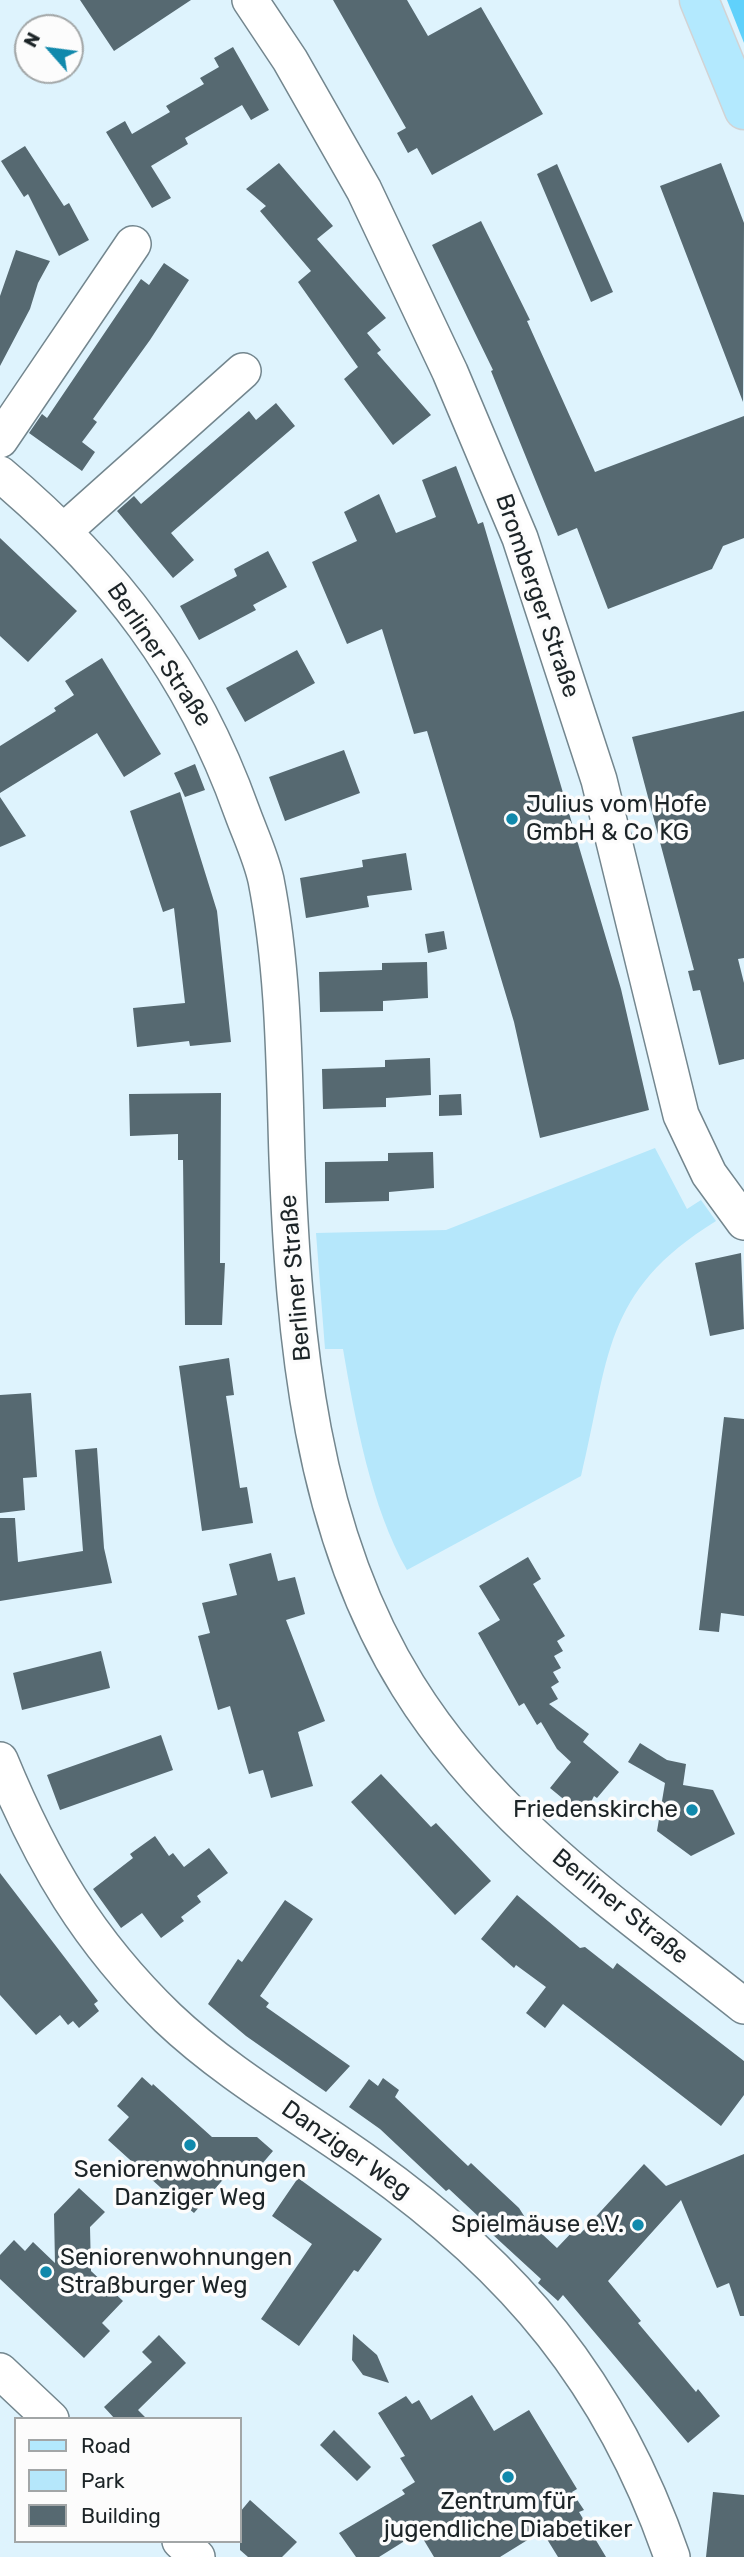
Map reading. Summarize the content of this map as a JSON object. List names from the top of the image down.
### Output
{
  "streets": {
    "street": ["Bromberger Straße", "Berliner Straße", "Danziger Weg"]
  },
  "places": [
    "Julius vom Hofe GmbH & Co KG",
    "Friedenskirche",
    "Seniorenwohnungen Danziger Weg",
    "Spielmäuse e.V.",
    "Seniorenwohnungen Straßburger Weg",
    "Zentrum für jugendliche Diabetiker"
  ],
  "legend": ["Road", "Park", "Building"],
  "north": "top left"
}
